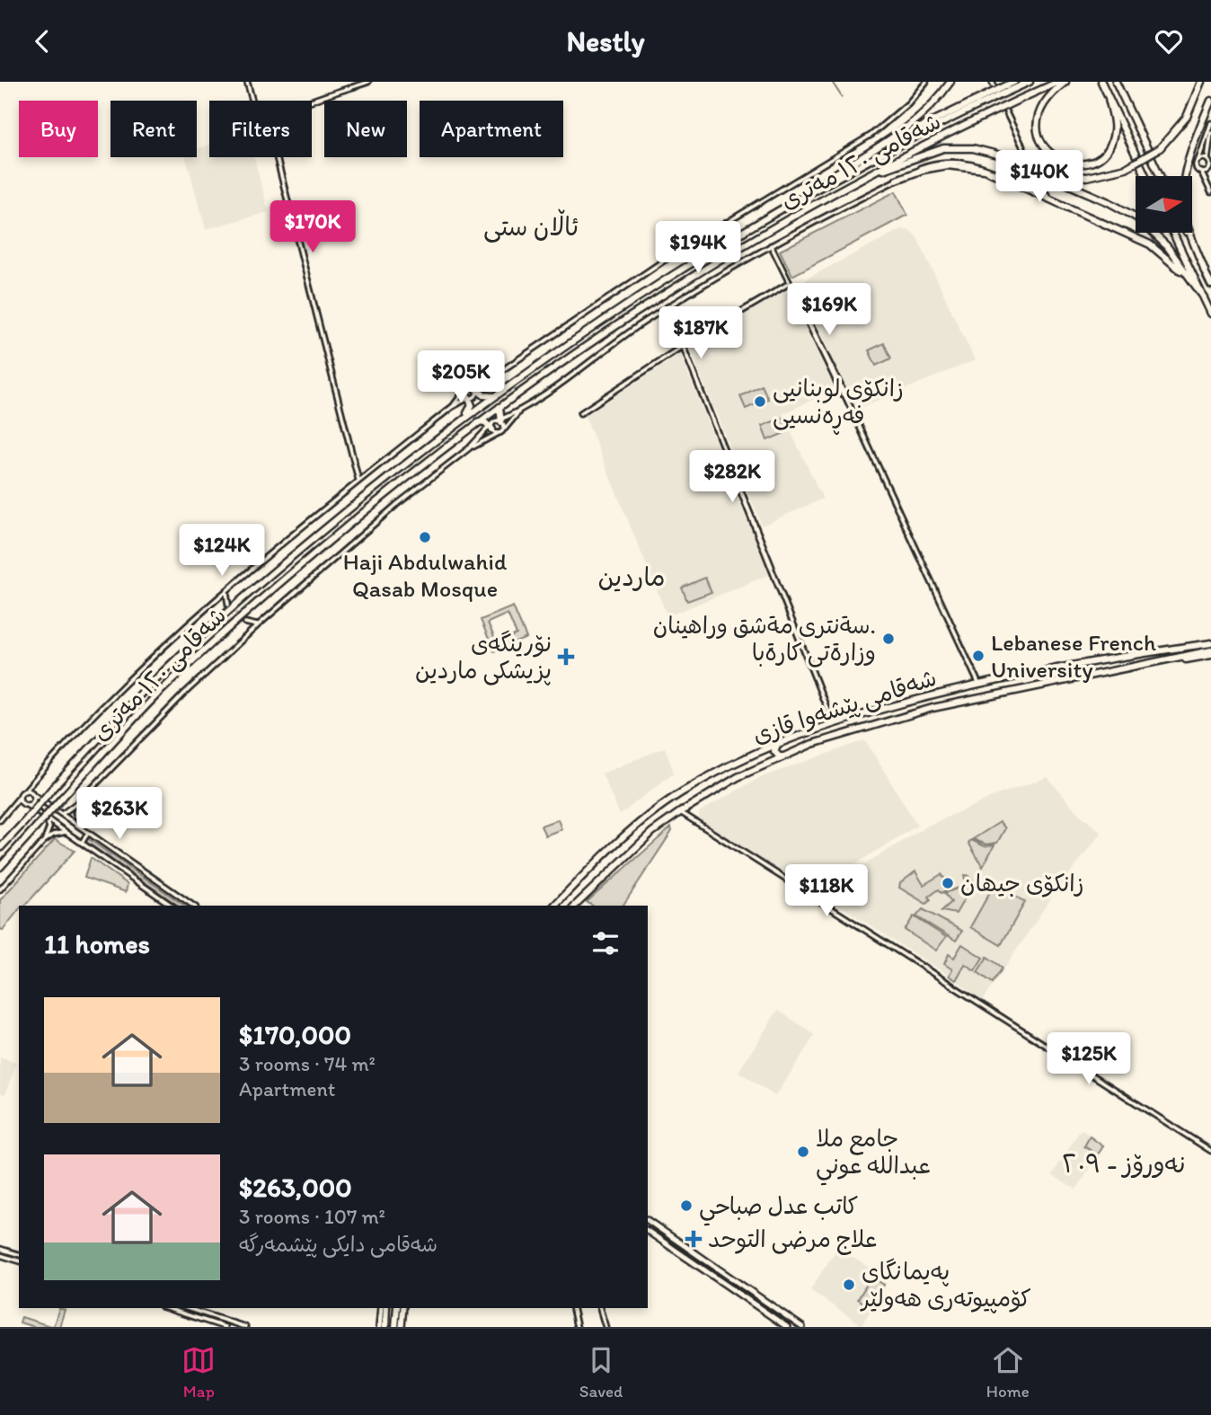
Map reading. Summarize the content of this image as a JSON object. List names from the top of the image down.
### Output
{
  "streets": {
    "highway": ["شەقامی ١٢٠ مەتری", "شەقامی پێشەوا قازی"]
  },
  "districts": ["ئاڵان ستی", "ماردین", "نەورۆز - ٢٠٩"],
  "places": {
    "other": [
      "زانکۆی لوبنانیی فەڕەنسیی",
      "Haji Abdulwahid Qasab Mosque",
      "سةنترى مةشق وراهينان. وزارةتى كارةبا",
      "Lebanese French University",
      "زانکۆی جیھان",
      "جامع ملا عبدالله عوني",
      "كاتب عدل صباحي",
      "پەیمانگای کۆمپیوتەری هەولێر"
    ],
    "health": ["نۆرینگەی پزیشکی ماردین", "علاج مرضى التوحد"]
  },
  "north": "right",
  "page": {
    "header": "Nestly",
    "chip": [
      "Buy",
      "Rent",
      "Filters",
      "New",
      "Apartment"
    ],
    "price": [
      "$140K",
      "$170K",
      "$194K",
      "$169K",
      "$187K",
      "$205K",
      "$282K",
      "$124K",
      "$263K",
      "$118K",
      "$125K"
    ],
    "heading": "11 homes",
    "list": [
      {
        "name": "$170,000",
        "note": "3 rooms · 74 m² · Apartment"
      },
      {
        "name": "$263,000",
        "note": "3 rooms · 107 m² · شەقامی دایکی پێشمەرگە"
      }
    ],
    "tabs": ["Map", "Saved", "Home"]
  }
}
